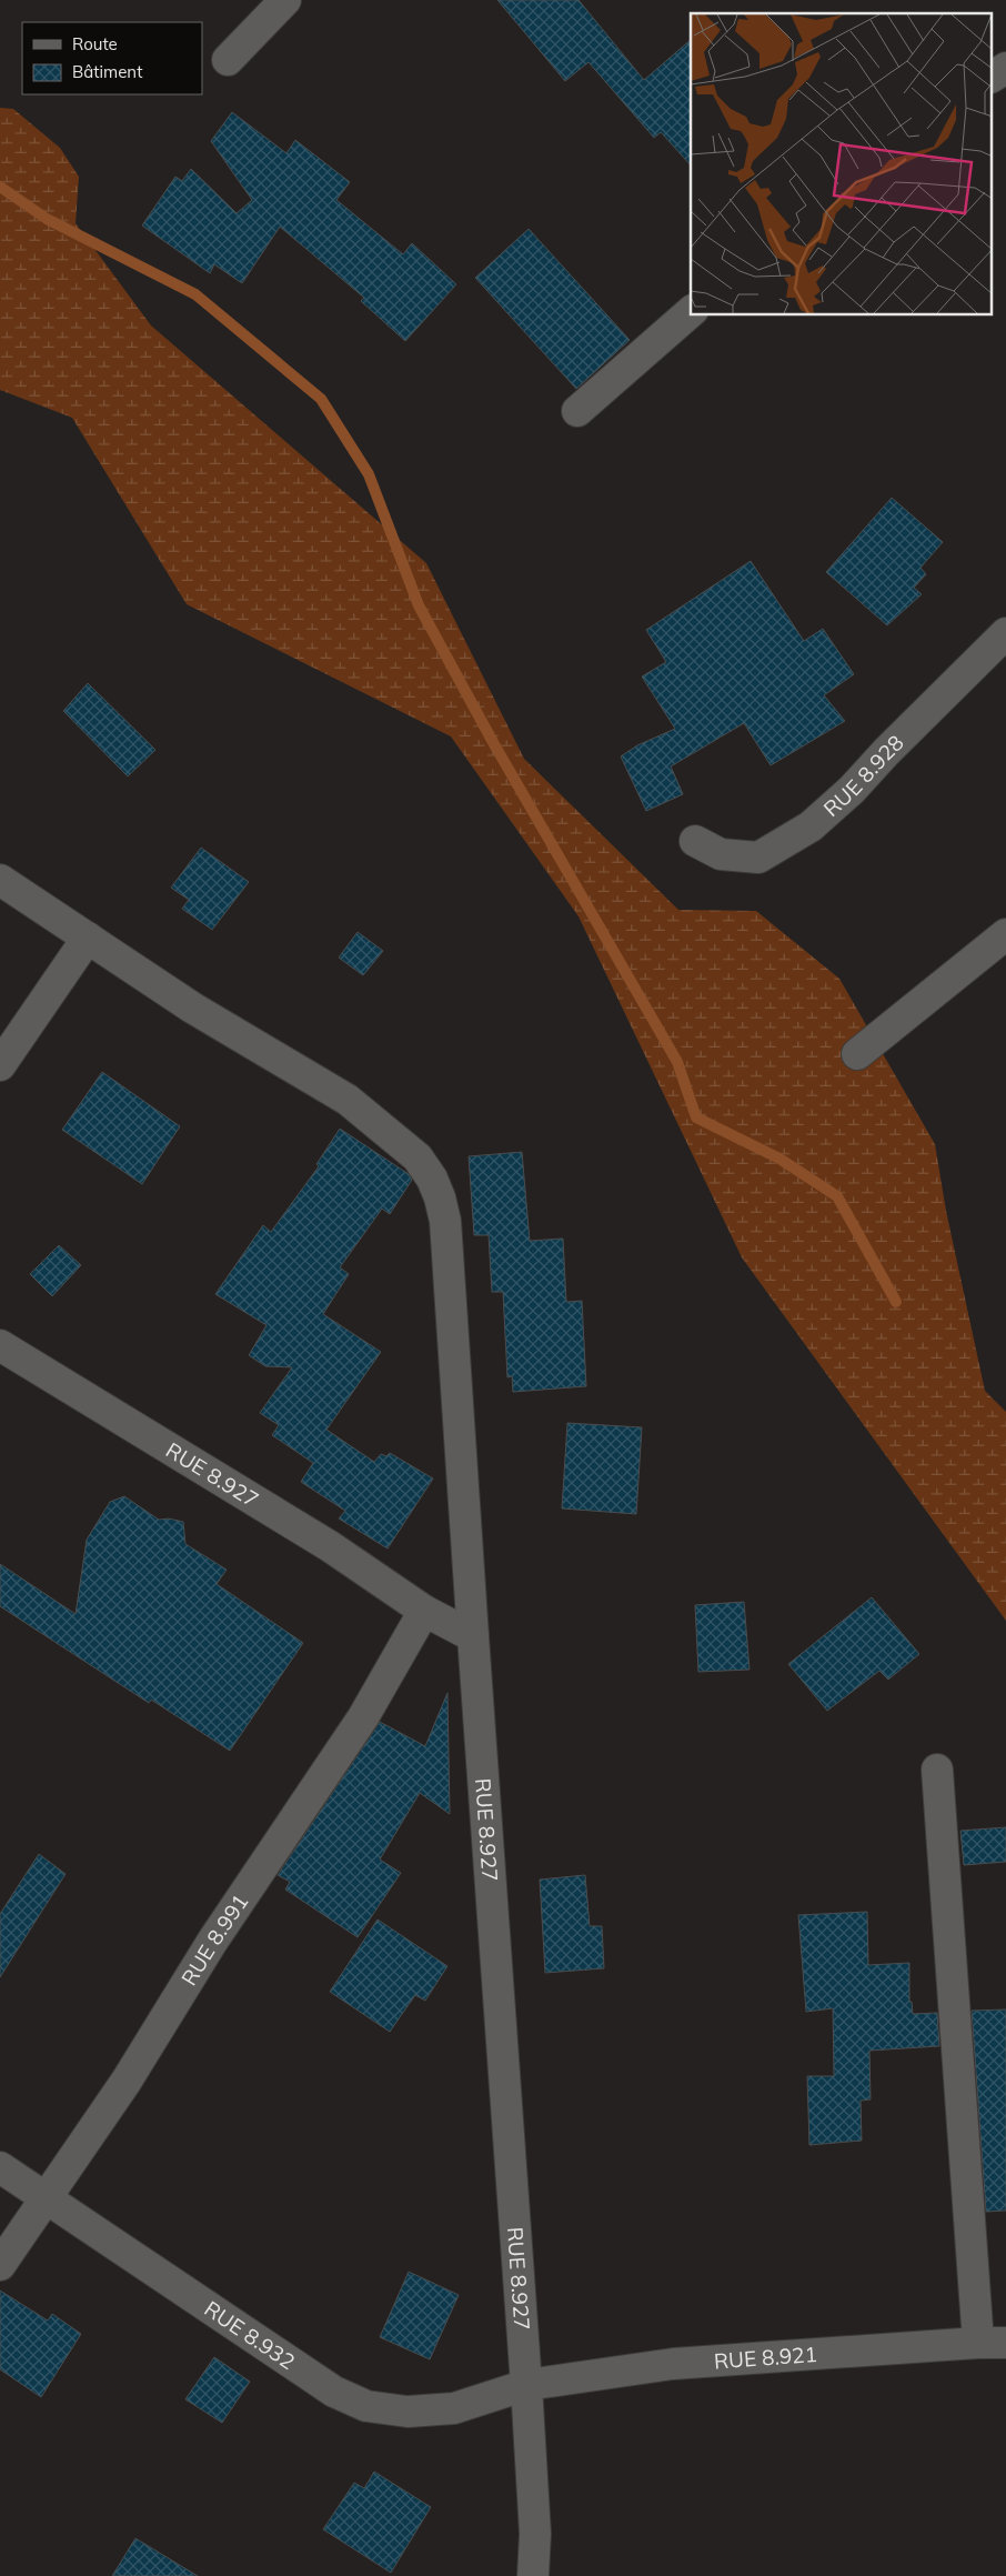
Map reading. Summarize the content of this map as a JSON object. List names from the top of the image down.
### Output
{
  "streets": {
    "street": [
      "RUE 8.928",
      "RUE 8.927",
      "RUE 8.991",
      "RUE 8.932",
      "RUE 8.921"
    ]
  },
  "crossings": [
    ["RUE 8.927", "RUE 8.991"],
    ["RUE 8.927", "RUE 8.932"],
    ["RUE 8.927", "RUE 8.921"],
    ["RUE 8.991", "RUE 8.932"],
    ["RUE 8.932", "RUE 8.921"]
  ],
  "legend": ["Route", "Bâtiment"]
}
